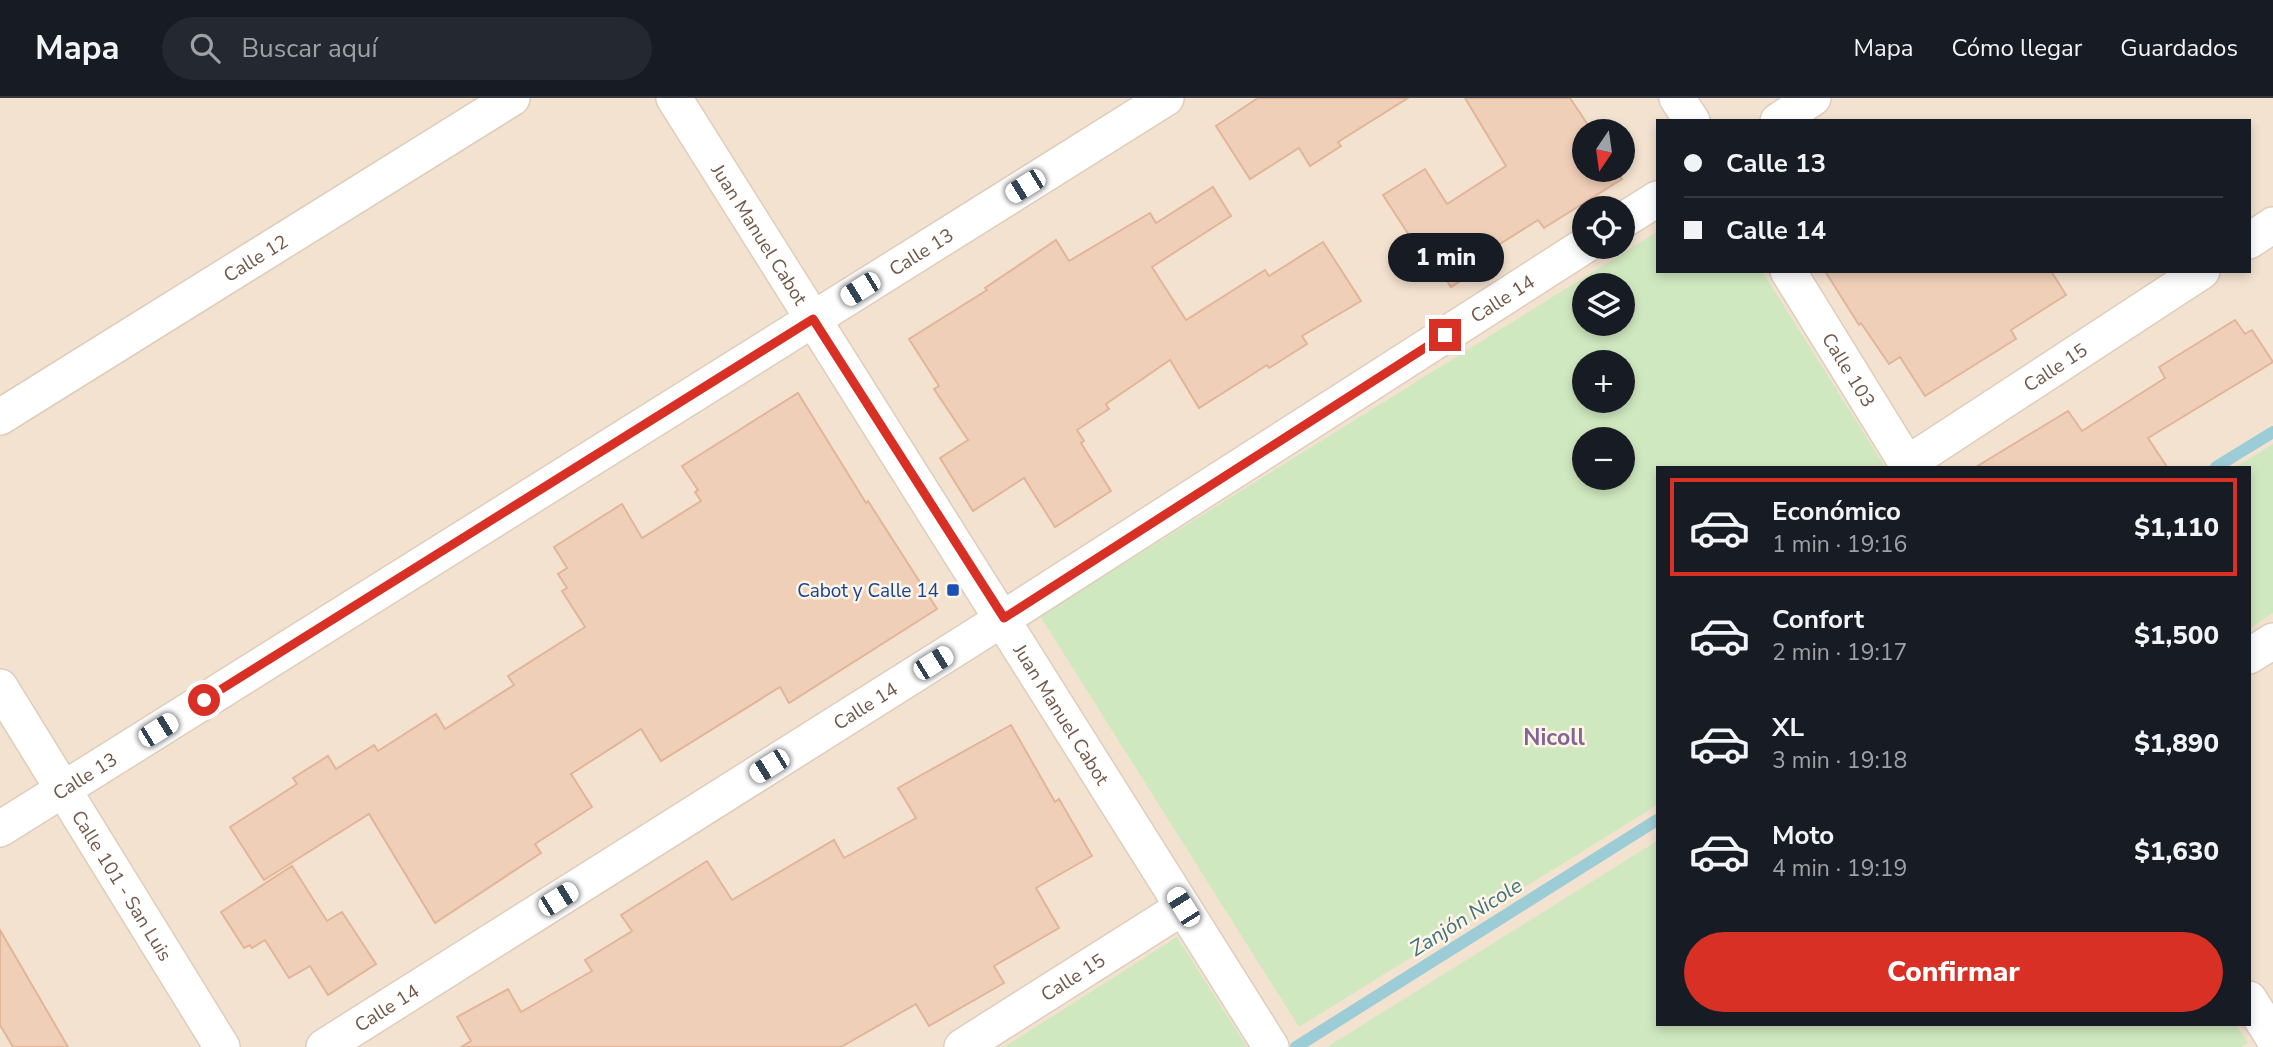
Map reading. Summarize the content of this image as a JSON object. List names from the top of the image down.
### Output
{
  "streets": {
    "street": [
      "Juan Manuel Cabot",
      "Calle 13",
      "Calle 12",
      "Calle 14",
      "Calle 15",
      "Calle 103",
      "Calle 101 - San Luis"
    ]
  },
  "crossings": [
    ["Juan Manuel Cabot", "Calle 13"],
    ["Juan Manuel Cabot", "Calle 14"],
    ["Juan Manuel Cabot", "Calle 15"],
    ["Calle 13", "Calle 101 - San Luis"],
    ["Calle 15", "Calle 103"]
  ],
  "districts": ["Nicoll"],
  "water": ["Zanjón Nicole"],
  "places": {
    "transit": ["Cabot y Calle 14"]
  },
  "north": "bottom",
  "page": {
    "header": "Mapa",
    "search": "Buscar aquí",
    "nav": ["Mapa", "Cómo llegar", "Guardados"],
    "map_buttons": ["+", "−"],
    "banner": ["Calle 13", "Calle 14"],
    "bubble": "1 min",
    "list": [
      {
        "name": "Económico",
        "note": "1 min · 19:16",
        "value": "$1,110"
      },
      {
        "name": "Confort",
        "note": "2 min · 19:17",
        "value": "$1,500"
      },
      {
        "name": "XL",
        "note": "3 min · 19:18",
        "value": "$1,890"
      },
      {
        "name": "Moto",
        "note": "4 min · 19:19",
        "value": "$1,630"
      }
    ],
    "buttons": "Confirmar"
  }
}
